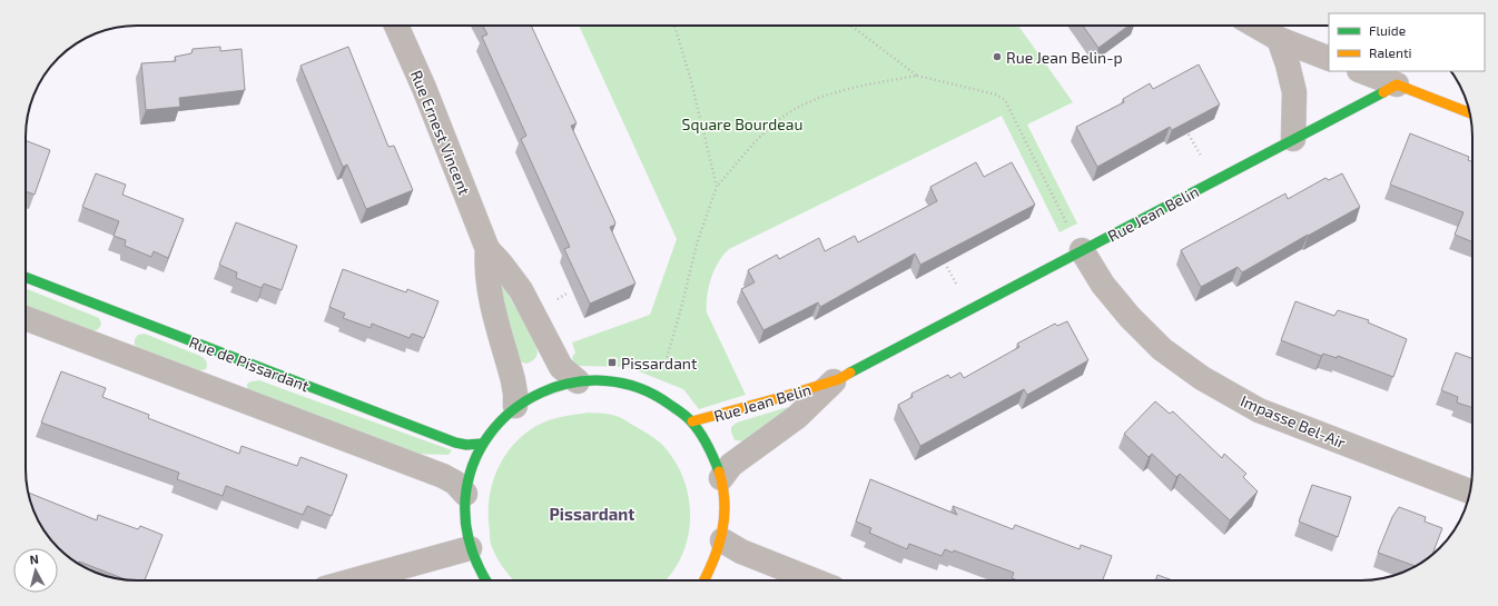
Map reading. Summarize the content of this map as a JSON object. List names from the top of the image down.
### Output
{
  "streets": {
    "street": [
      "Rue Ernest Vincent",
      "Rue Jean Belin",
      "Rue de Pissardant",
      "Impasse Bel-Air"
    ]
  },
  "crossings": [
    ["Rue Jean Belin", "Impasse Bel-Air"]
  ],
  "districts": ["Pissardant"],
  "parks": ["Square Bourdeau"],
  "places": {
    "other": ["Rue Jean Belin-p"],
    "transit": ["Pissardant"]
  },
  "legend": ["Fluide", "Ralenti"],
  "north": "top"
}
